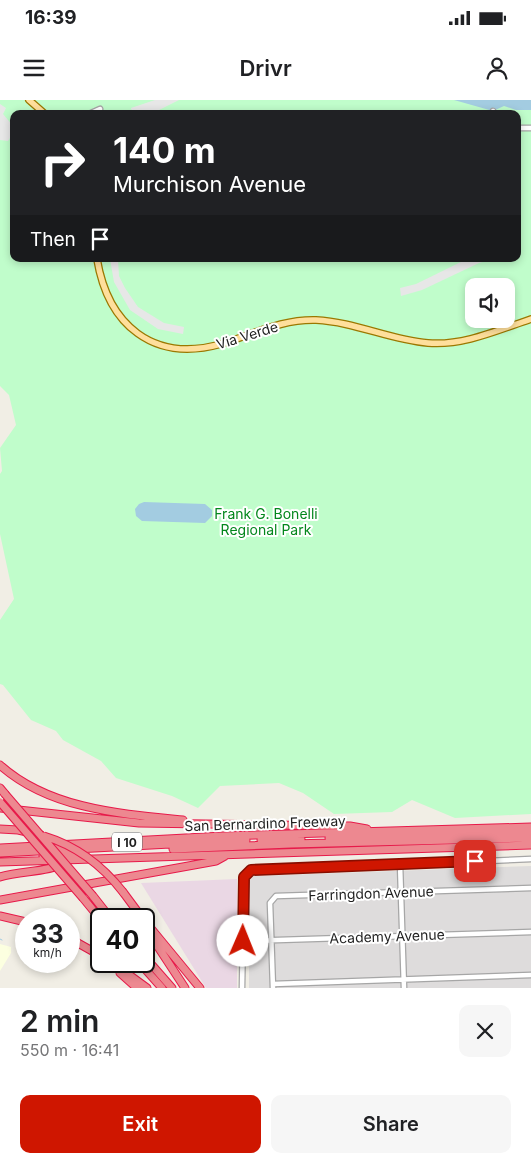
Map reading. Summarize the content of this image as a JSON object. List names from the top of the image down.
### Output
{
  "streets": {
    "highway": ["San Bernardino Freeway", "I 10"],
    "main road": ["Via Verde"],
    "street": ["Farringdon Avenue", "Academy Avenue"]
  },
  "crossings": [
    ["Farringdon Avenue", "Academy Avenue"]
  ],
  "parks": ["Frank G. Bonelli Regional Park"],
  "page": {
    "status": "16:39",
    "header": "Drivr",
    "turn": ["140 m", "Murchison Avenue"],
    "then": "Then",
    "speed": "33 km/h",
    "limit": "40",
    "heading": ["2 min", "550 m · 16:41"],
    "buttons": ["Exit", "Share"]
  }
}
